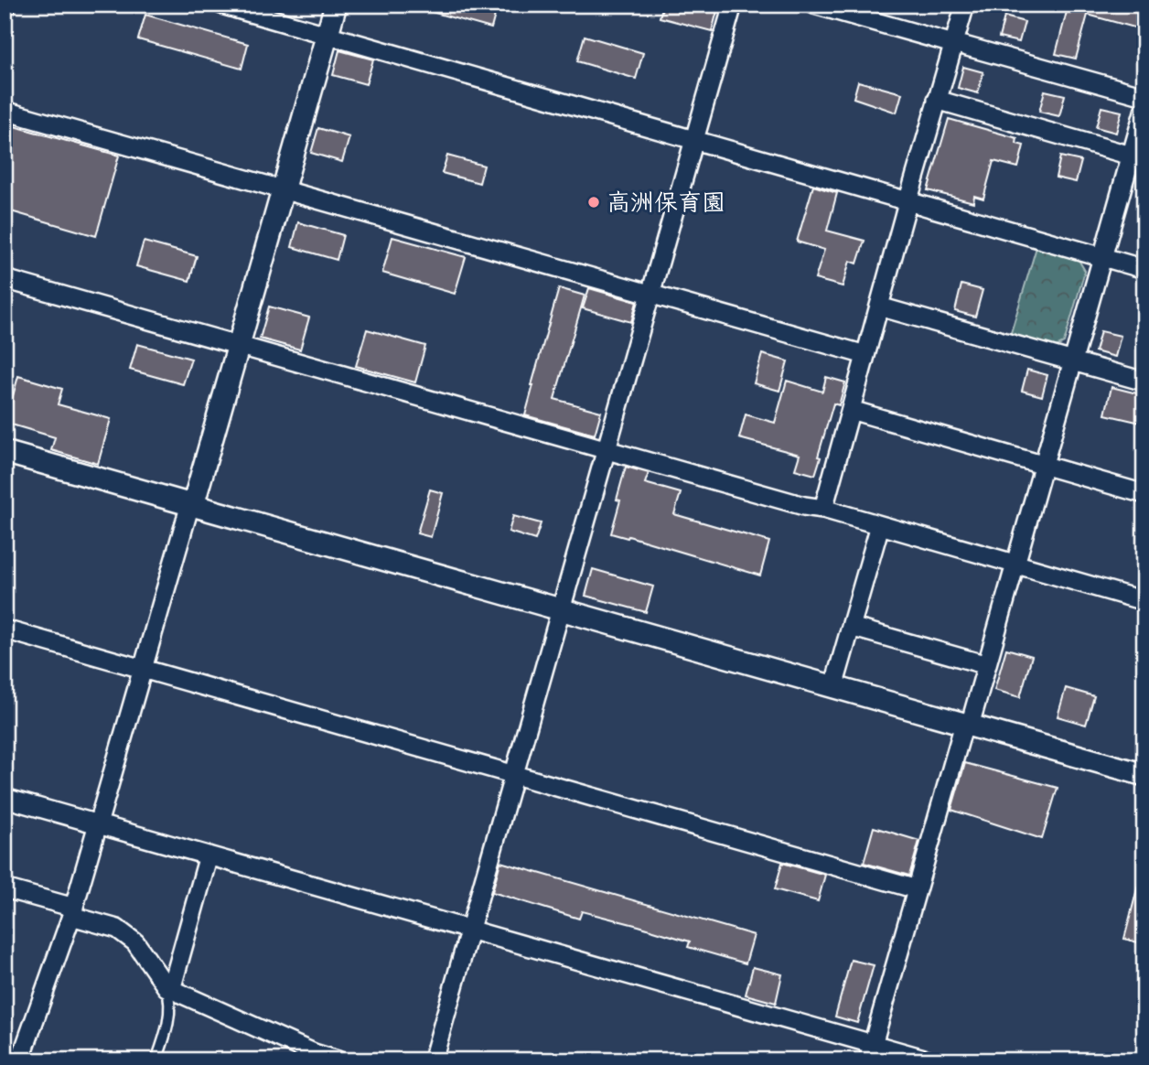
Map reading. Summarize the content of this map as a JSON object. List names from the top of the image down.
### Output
{
  "places": ["高洲保育園"]
}
